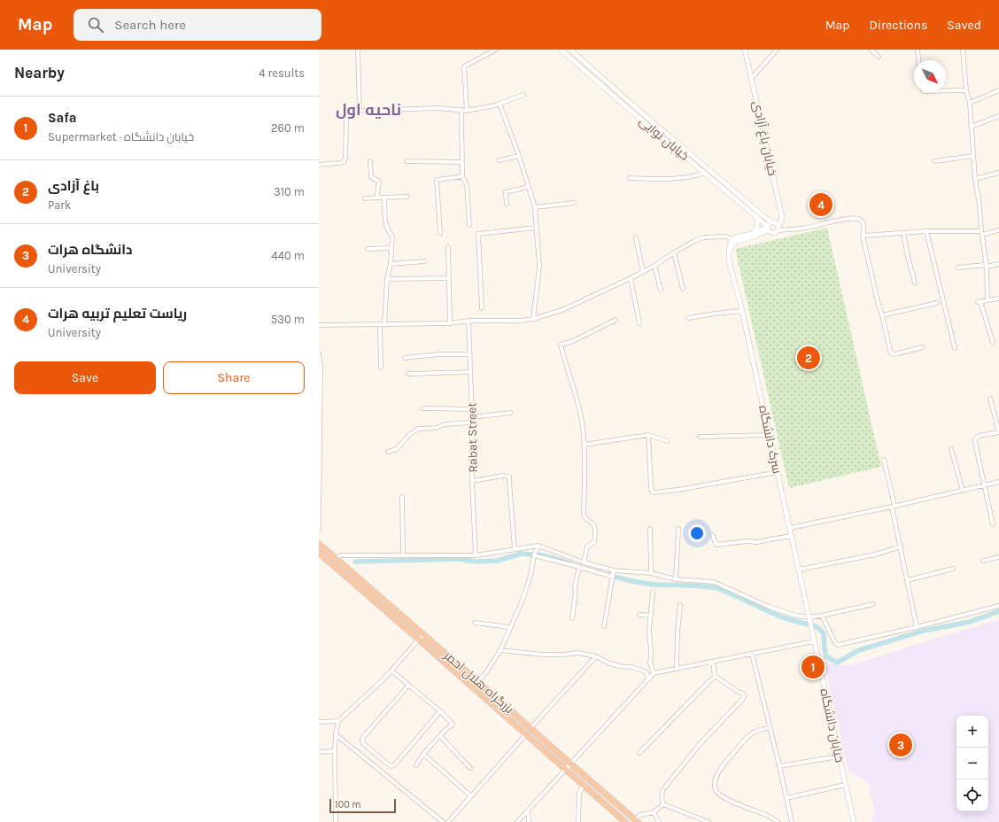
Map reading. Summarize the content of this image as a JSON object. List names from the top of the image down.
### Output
{
  "streets": {
    "highway": ["بزرگراه هلال احمر"],
    "street": [
      "خیابان نوایی",
      "خیابان باغ آزادی",
      "Rabat Street",
      "سرک دانشگاه",
      "خیابان دانشگاه"
    ]
  },
  "crossings": [
    ["خیابان نوایی", "خیابان باغ آزادی"],
    ["سرک دانشگاه", "خیابان دانشگاه"]
  ],
  "districts": ["ناحیه اول"],
  "scale_bar": "100 m",
  "north": "bottom right",
  "page": {
    "header": "Map",
    "search": "Search here",
    "nav": ["Map", "Directions", "Saved"],
    "heading": ["Nearby", "4 results"],
    "list": [
      {
        "mark": "1",
        "name": "Safa",
        "note": "Supermarket · خیابان دانشگاه",
        "value": "260 m"
      },
      {
        "mark": "2",
        "name": "باغ آزادی",
        "note": "Park",
        "value": "310 m"
      },
      {
        "mark": "3",
        "name": "دانشگاه هرات",
        "note": "University",
        "value": "440 m"
      },
      {
        "mark": "4",
        "name": "ریاست تعلیم تربیه هرات",
        "note": "University",
        "value": "530 m"
      }
    ],
    "pins": [
      "4",
      "2",
      "1",
      "3"
    ],
    "buttons": ["Save", "Share"],
    "map_buttons": ["+", "−"],
    "scale": "100 m"
  }
}
